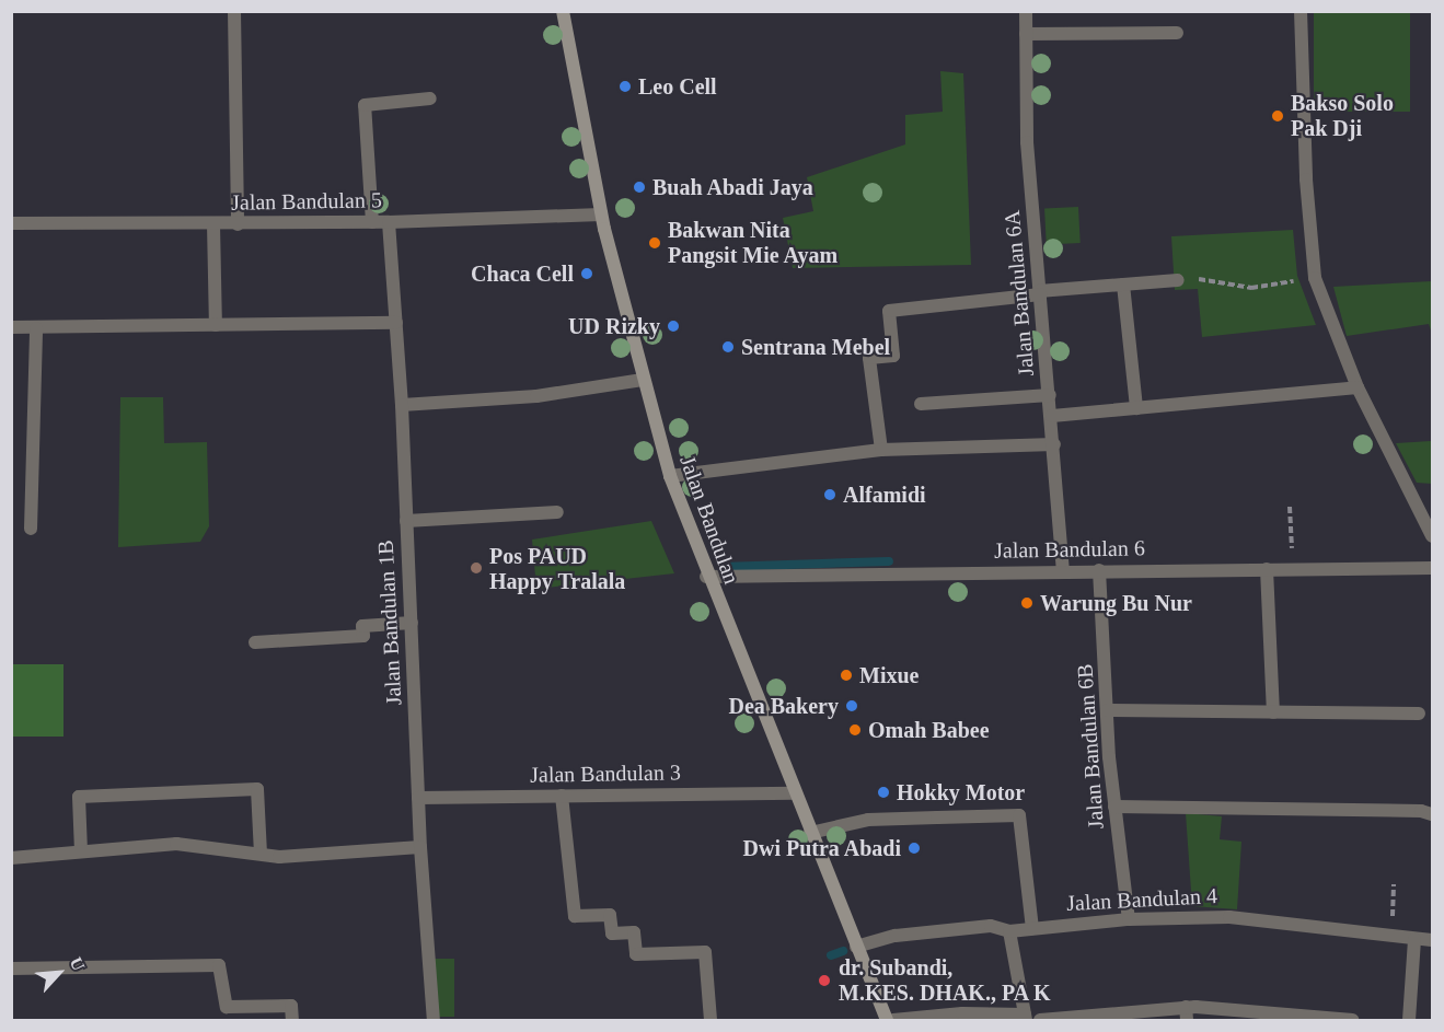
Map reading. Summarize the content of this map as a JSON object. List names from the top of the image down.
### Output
{
  "streets": {
    "main road": ["Jalan Bandulan"],
    "street": [
      "Jalan Bandulan 5",
      "Jalan Bandulan 6A",
      "Jalan Bandulan 6",
      "Jalan Bandulan 1B",
      "Jalan Bandulan 6B",
      "Jalan Bandulan 3",
      "Jalan Bandulan 4"
    ]
  },
  "crossings": [
    ["Jalan Bandulan 5", "Jalan Bandulan"],
    ["Jalan Bandulan 5", "Jalan Bandulan 1B"],
    ["Jalan Bandulan 6A", "Jalan Bandulan 6"],
    ["Jalan Bandulan", "Jalan Bandulan 6"],
    ["Jalan Bandulan", "Jalan Bandulan 3"],
    ["Jalan Bandulan", "Jalan Bandulan 4"],
    ["Jalan Bandulan 6", "Jalan Bandulan 6B"],
    ["Jalan Bandulan 1B", "Jalan Bandulan 3"],
    ["Jalan Bandulan 6B", "Jalan Bandulan 4"]
  ],
  "places": [
    "Leo Cell",
    "Bakso Solo Pak Dji",
    "Buah Abadi Jaya",
    "Bakwan Nita Pangsit Mie Ayam",
    "Chaca Cell",
    "UD Rizky",
    "Sentrana Mebel",
    "Alfamidi",
    "Pos PAUD Happy Tralala",
    "Warung Bu Nur",
    "Mixue",
    "Dea Bakery",
    "Omah Babee",
    "Hokky Motor",
    "Dwi Putra Abadi",
    "dr. Subandi, M.KES. DHAK., PA K"
  ],
  "north": "top right"
}
